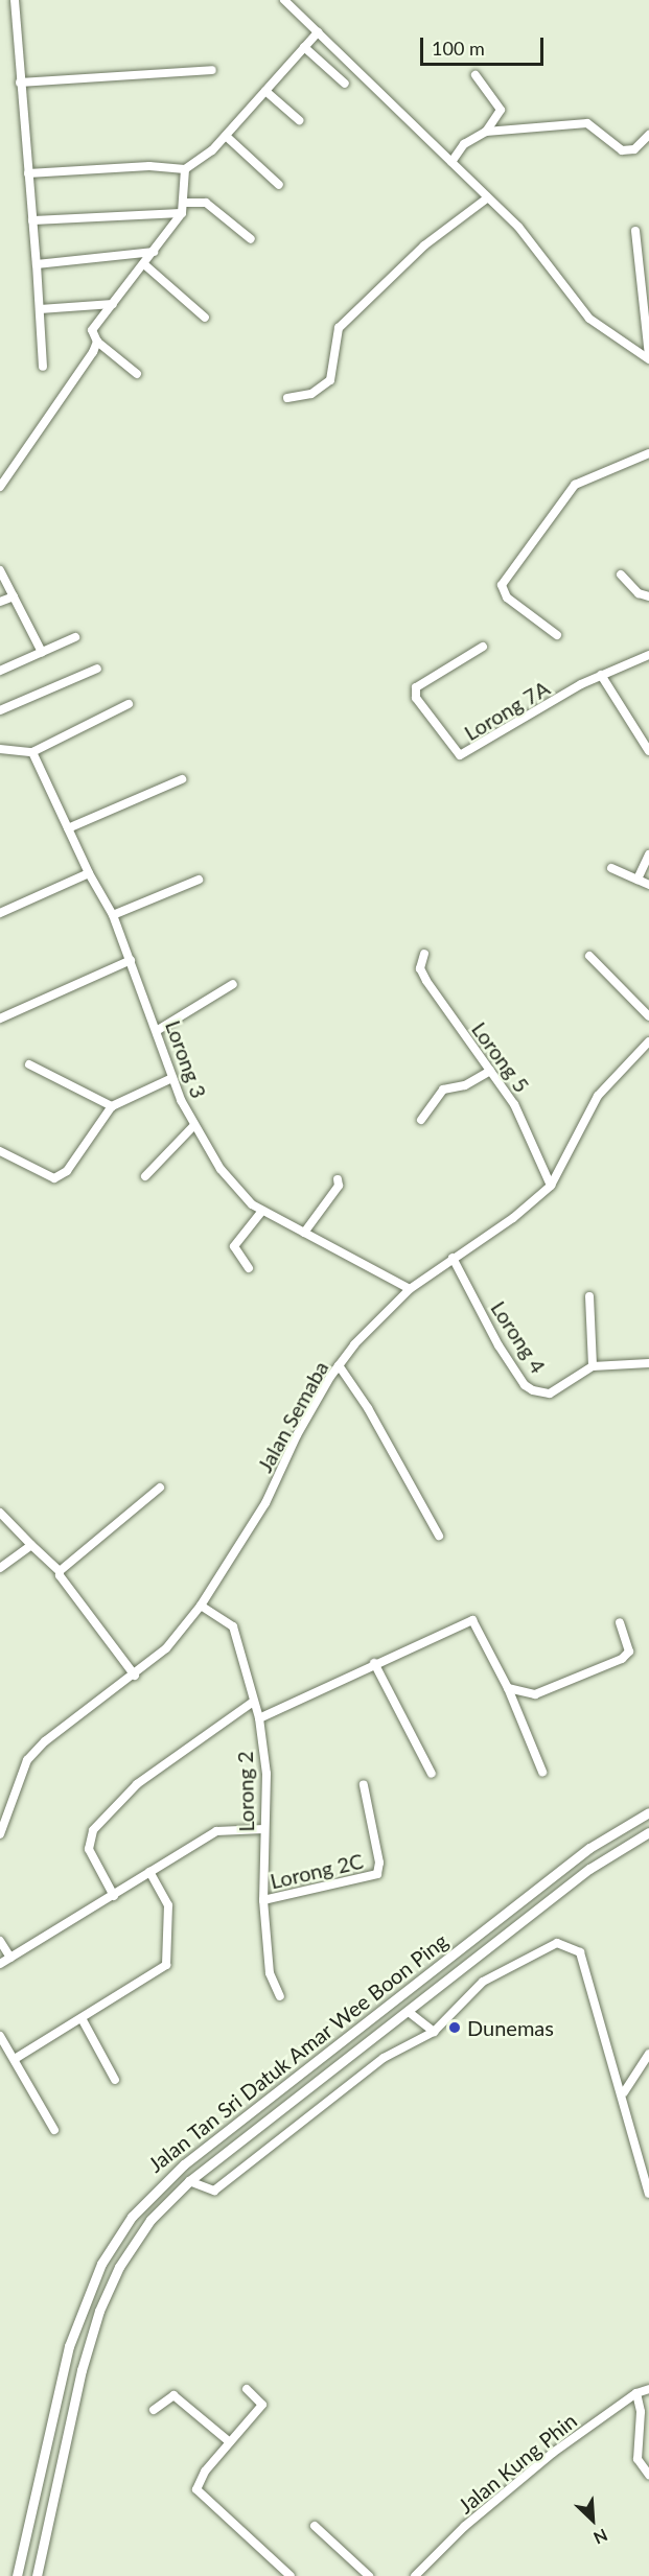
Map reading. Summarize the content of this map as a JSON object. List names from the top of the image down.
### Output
{
  "streets": {
    "main road": ["Jalan Tan Sri Datuk Amar Wee Boon Ping"],
    "street": [
      "Lorong 7A",
      "Lorong 5",
      "Lorong 3",
      "Lorong 4",
      "Jalan Semaba",
      "Lorong 2",
      "Lorong 2C",
      "Jalan Kung Phin"
    ]
  },
  "crossings": [
    ["Lorong 5", "Jalan Semaba"],
    ["Lorong 3", "Jalan Semaba"],
    ["Lorong 4", "Jalan Semaba"],
    ["Jalan Semaba", "Lorong 2"],
    ["Lorong 2", "Lorong 2C"]
  ],
  "places": ["Dunemas"],
  "scale_bar": "100 m",
  "north": "bottom right"
}
